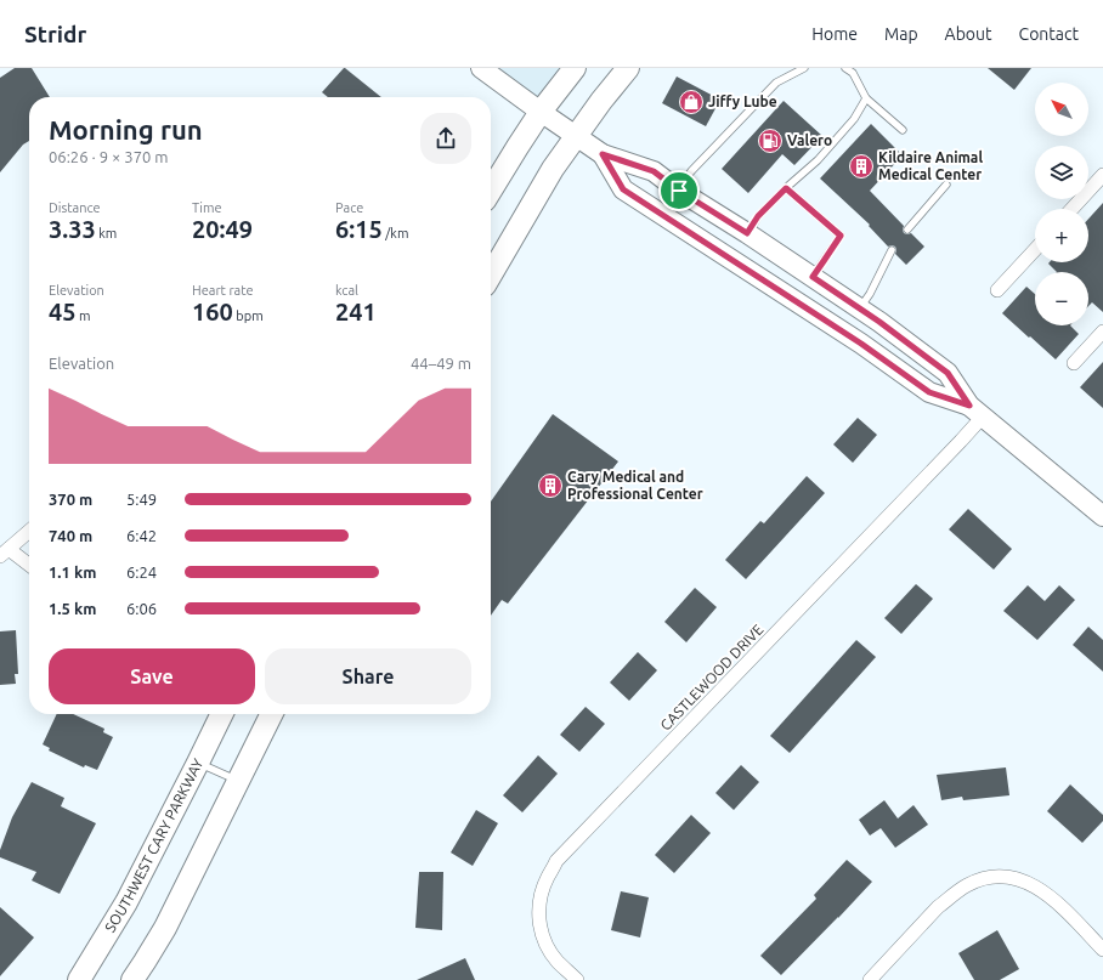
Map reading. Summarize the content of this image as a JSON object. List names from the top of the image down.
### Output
{
  "streets": {
    "main road": ["SOUTHWEST CARY PARKWAY"],
    "street": ["CASTLEWOOD DRIVE"]
  },
  "places": {
    "shop": ["Jiffy Lube"],
    "fuel station": ["Valero"],
    "building": ["Kildaire Animal Medical Center", "Cary Medical and Professional Center"]
  },
  "north": "top left",
  "page": {
    "header": "Stridr",
    "nav": [
      "Home",
      "Map",
      "About",
      "Contact"
    ],
    "map_buttons": ["+", "−"],
    "heading": ["Morning run", "06:26 · 9 × 370 m"],
    "stats": [
      ["Distance", "3.33 km"],
      ["Time", "20:49"],
      ["Pace", "6:15 /km"],
      ["Elevation", "45 m"],
      ["Heart rate", "160 bpm"],
      ["kcal", "241"]
    ],
    "chart": ["Elevation", "44–49 m"],
    "list": [
      {
        "name": "370 m",
        "note": "5:49"
      },
      {
        "name": "740 m",
        "note": "6:42"
      },
      {
        "name": "1.1 km",
        "note": "6:24"
      },
      {
        "name": "1.5 km",
        "note": "6:06"
      }
    ],
    "buttons": ["Save", "Share"]
  }
}
